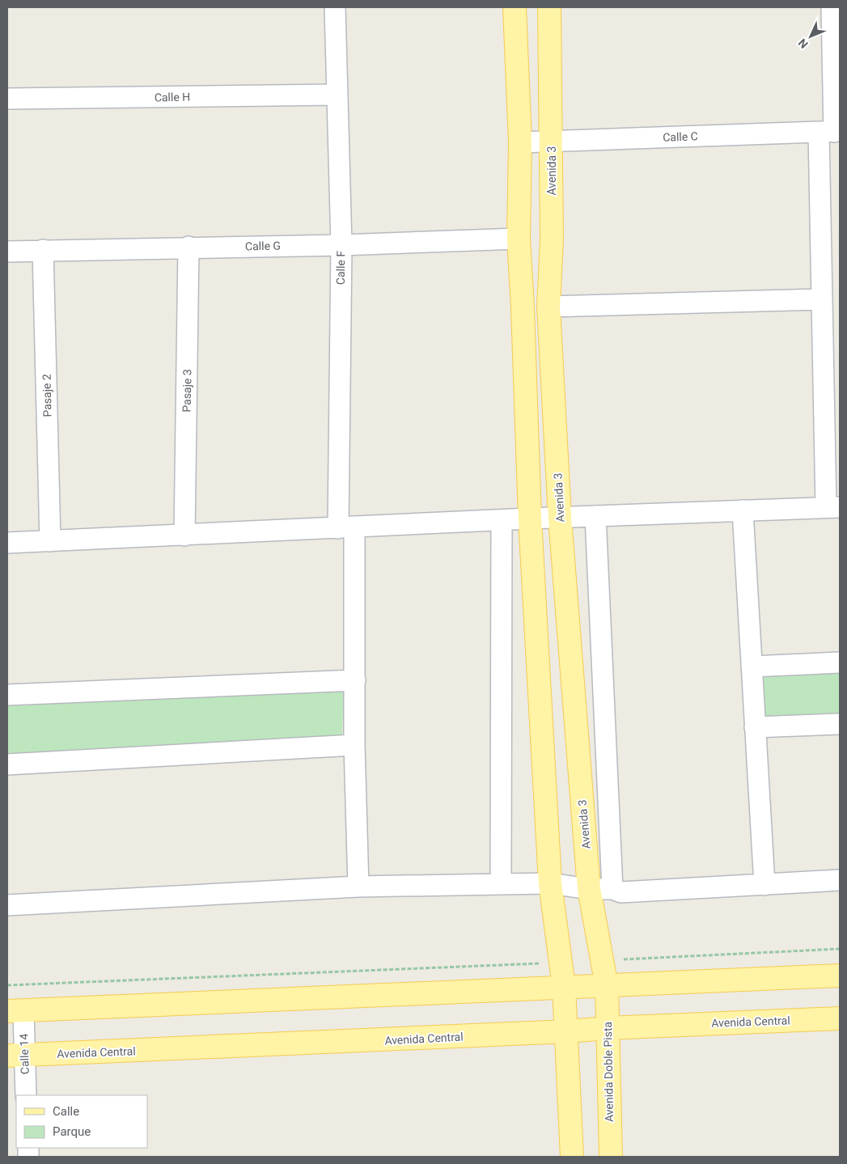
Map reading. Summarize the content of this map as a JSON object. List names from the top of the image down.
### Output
{
  "streets": {
    "main road": ["Avenida 3", "Avenida Central", "Avenida Doble Pista"],
    "street": [
      "Calle H",
      "Calle C",
      "Calle G",
      "Calle F",
      "Pasaje 3",
      "Pasaje 2",
      "Calle 14"
    ]
  },
  "crossings": [
    ["Calle H", "Calle F"],
    ["Calle C", "Avenida 3"],
    ["Avenida 3", "Avenida Doble Pista"],
    ["Calle G", "Calle F"],
    ["Calle G", "Pasaje 3"],
    ["Calle G", "Pasaje 2"],
    ["Avenida Central", "Calle 14"],
    ["Avenida Central", "Avenida Doble Pista"]
  ],
  "legend": ["Calle", "Parque"],
  "north": "bottom left"
}
